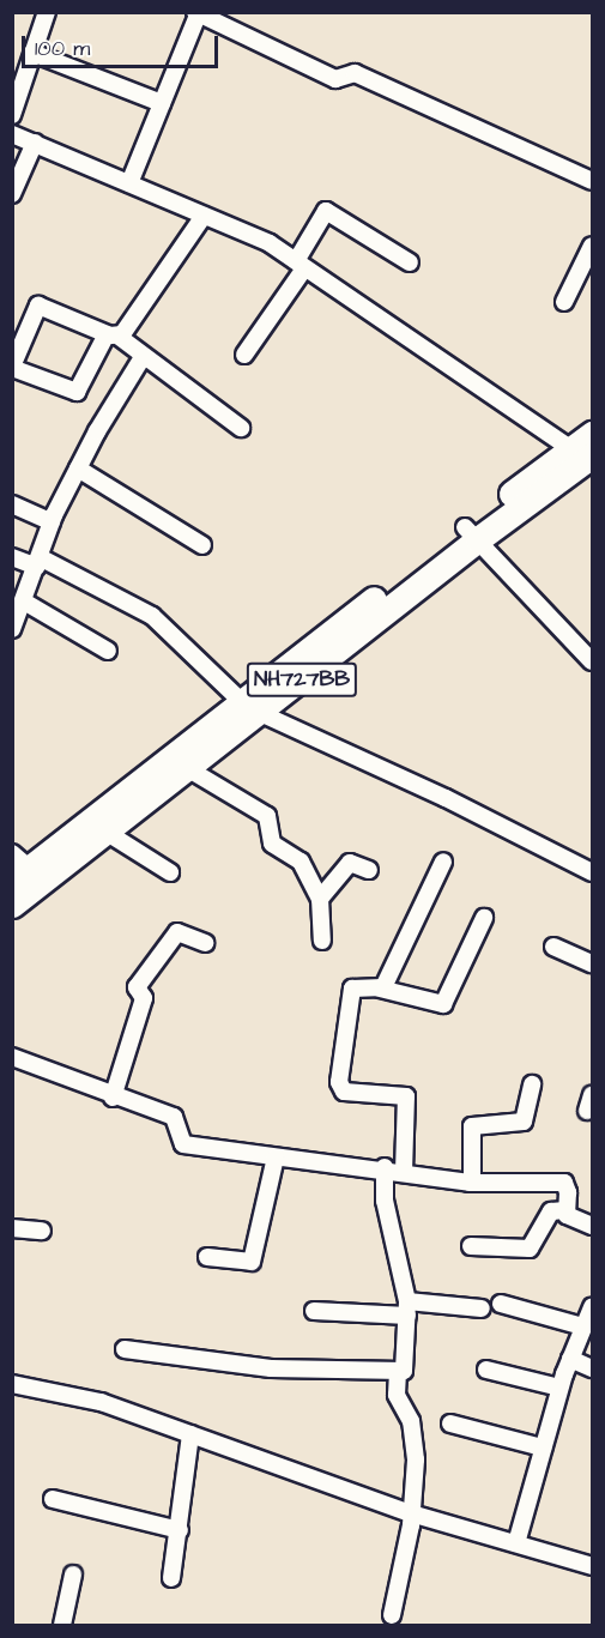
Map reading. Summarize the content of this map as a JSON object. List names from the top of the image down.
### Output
{
  "streets": {
    "highway": ["NH727BB"]
  },
  "scale_bar": "100 m"
}
